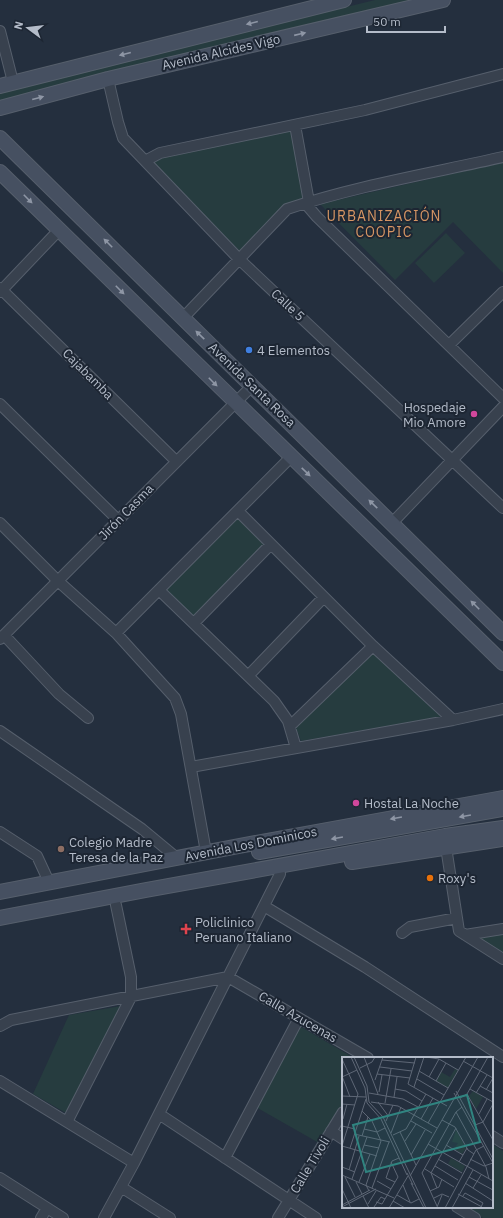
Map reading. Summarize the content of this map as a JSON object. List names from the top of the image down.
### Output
{
  "streets": {
    "main road": ["Avenida Alcides Vigo", "Avenida Santa Rosa", "Avenida Los Dominicos"],
    "street": [
      "Calle 5",
      "Cajabamba",
      "Jirón Casma",
      "Calle Azucenas",
      "Calle Tivoli"
    ]
  },
  "crossings": [
    ["Avenida Alcides Vigo", "Calle 5"],
    ["Cajabamba", "Jirón Casma"],
    ["Avenida Santa Rosa", "Jirón Casma"]
  ],
  "districts": ["URBANIZACIÓN COOPIC"],
  "places": {
    "other": [
      "4 Elementos",
      "Hospedaje Mio Amore",
      "Hostal La Noche",
      "Colegio Madre Teresa de la Paz",
      "Roxy's"
    ],
    "health": ["Policlinico Peruano Italiano"]
  },
  "scale_bar": "50 m",
  "north": "left"
}
